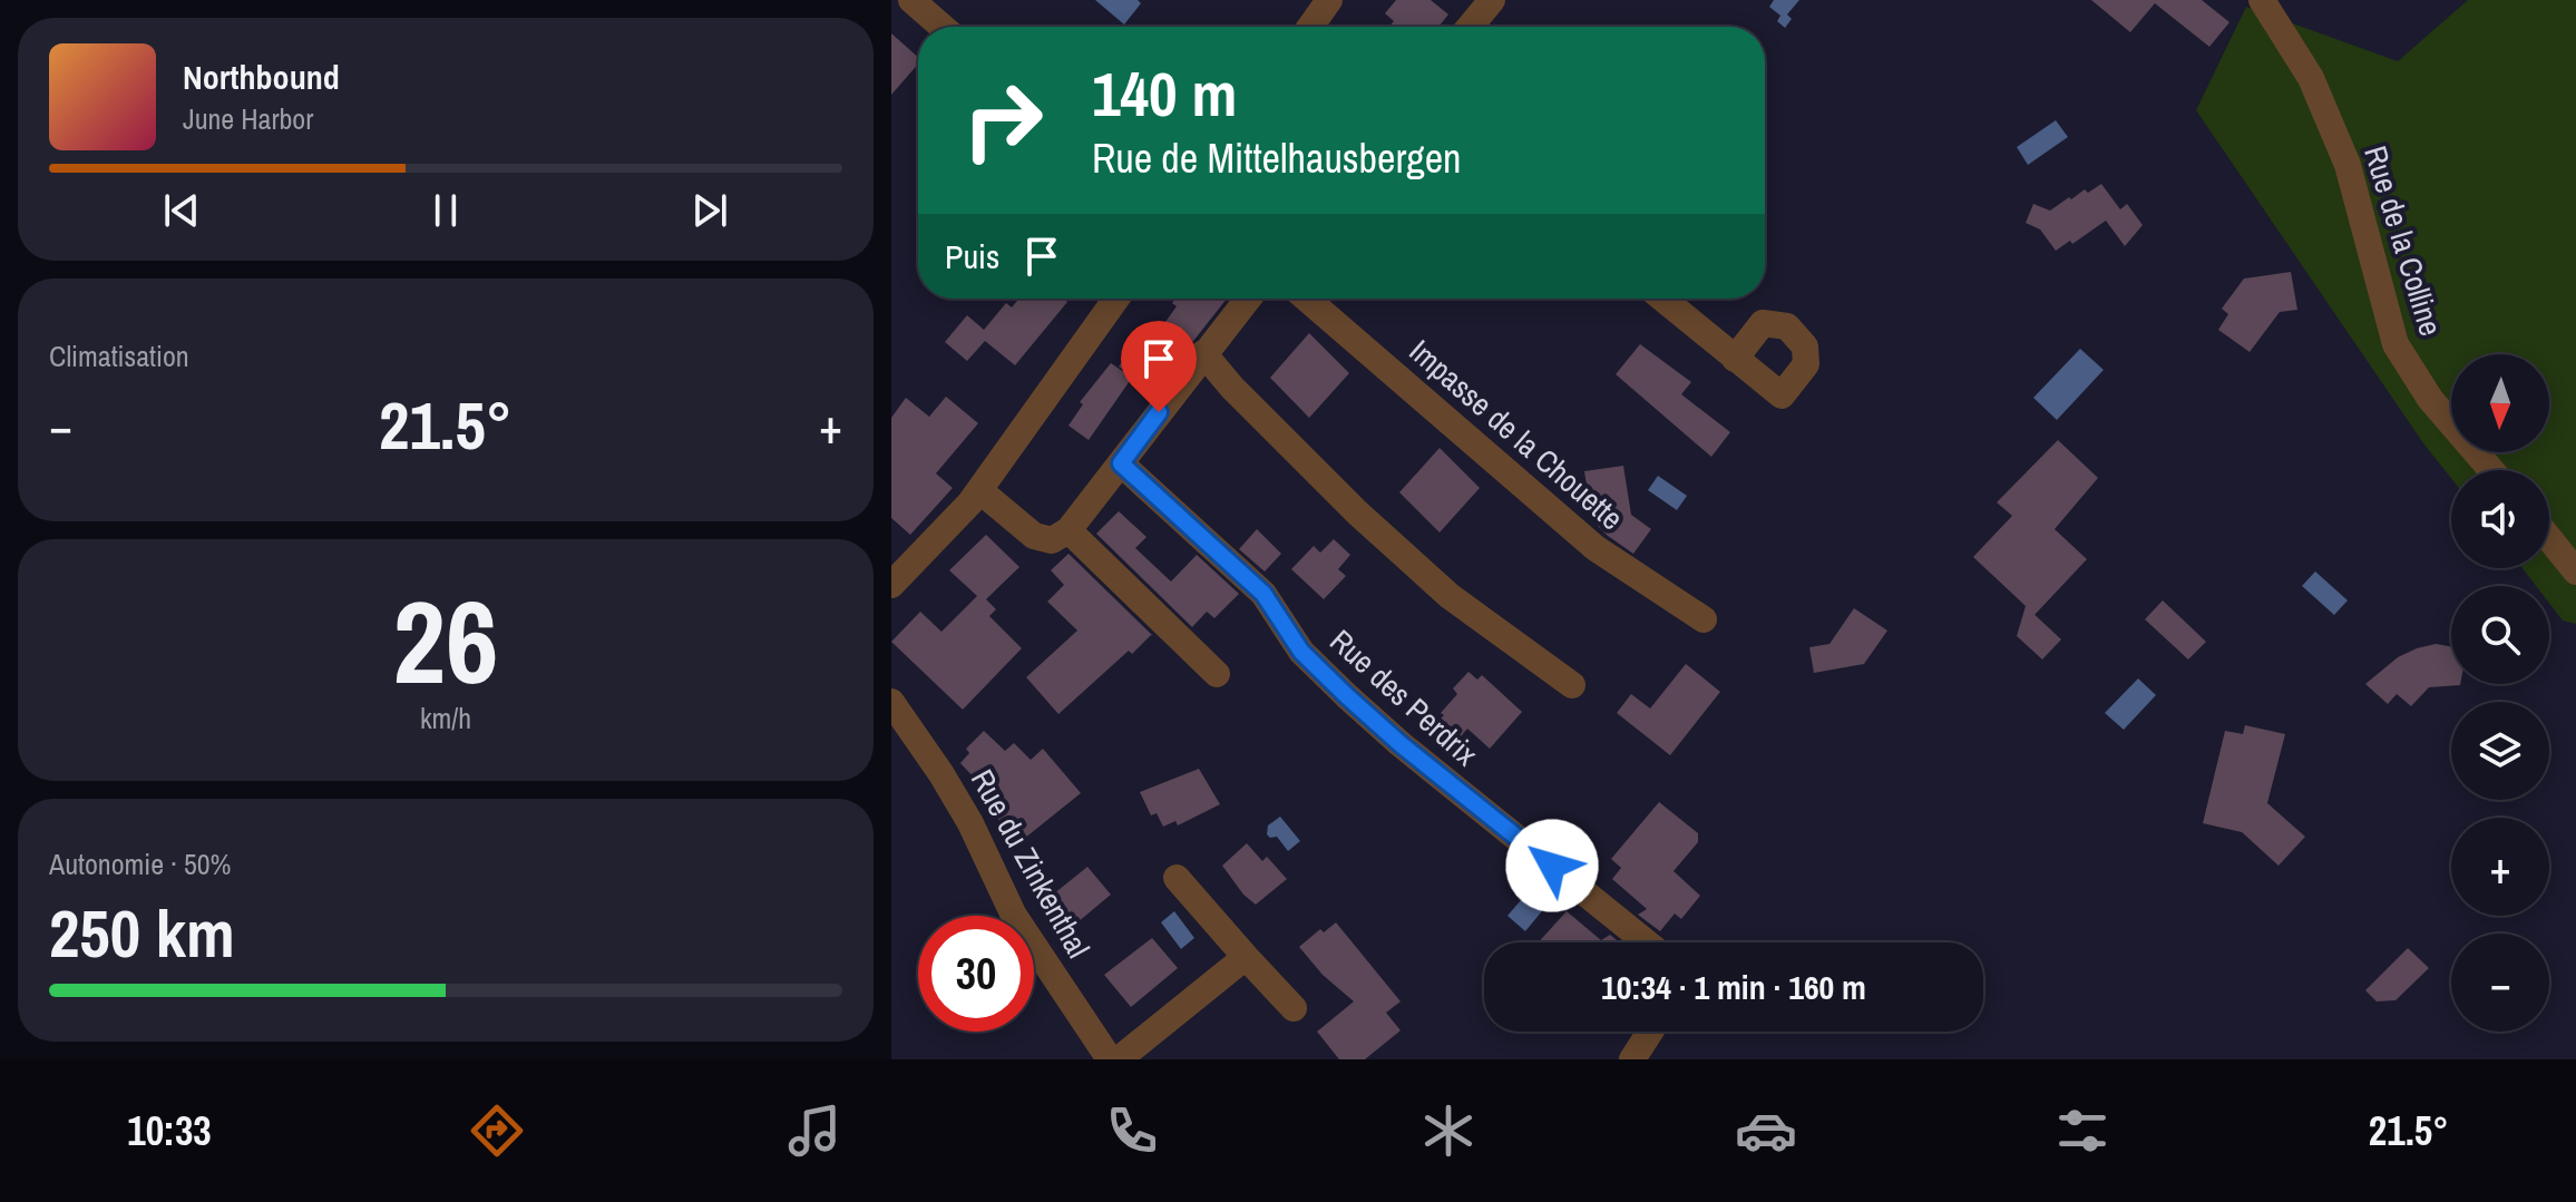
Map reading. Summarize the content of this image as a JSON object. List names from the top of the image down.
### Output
{
  "streets": {
    "street": [
      "Rue de la Colline",
      "Impasse de la Chouette",
      "Rue des Perdrix",
      "Rue du Zinkenthal"
    ]
  },
  "north": "bottom",
  "page": {
    "turn": ["140 m", "Rue de Mittelhausbergen"],
    "song": ["Northbound", "June Harbor"],
    "then": "Puis",
    "tile": [
      "Climatisation",
      ["26", "km/h"],
      ["Autonomie · 50%", "250 km"]
    ],
    "map_buttons": ["+", "−"],
    "heat": ["−", "21.5°", "+"],
    "limit": "30",
    "trip": "10:34 · 1 min · 160 m",
    "tabs": ["10:33", "21.5°"]
  }
}
